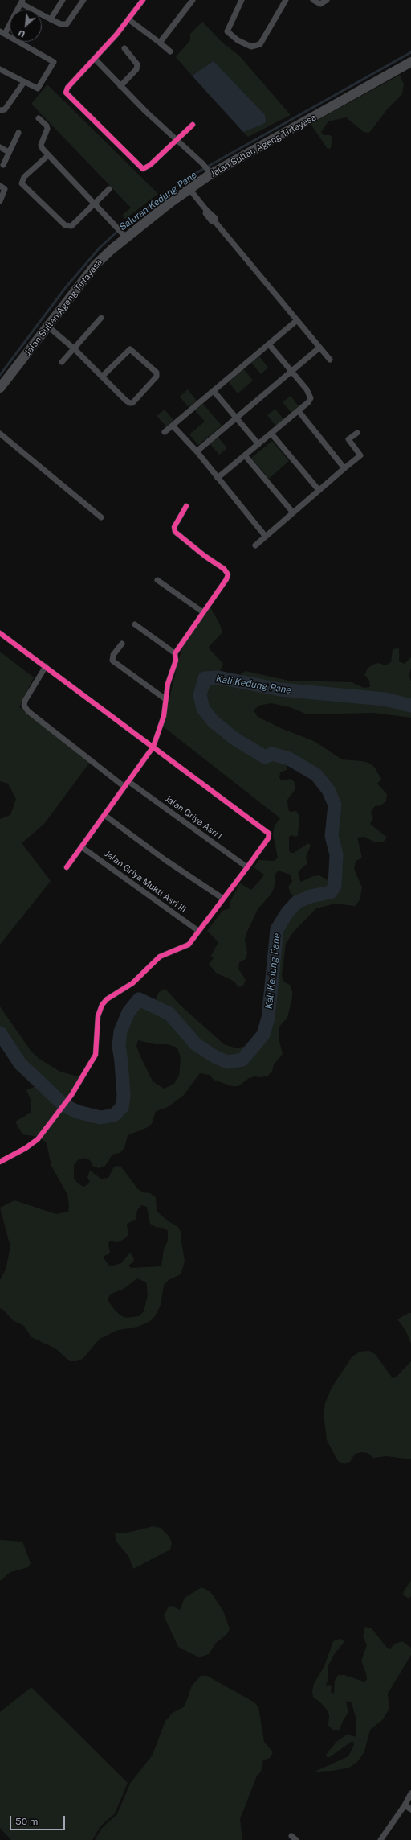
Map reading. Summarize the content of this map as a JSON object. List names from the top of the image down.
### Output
{
  "streets": {
    "main road": ["Jalan Sultan Ageng Tirtayasa"],
    "street": ["Jalan Griya Asri I", "Jalan Griya Mukti Asri III"]
  },
  "water": ["Saluran Kedung Pane", "Kali Kedung Pane"],
  "scale_bar": "50 m",
  "north": "bottom left"
}
